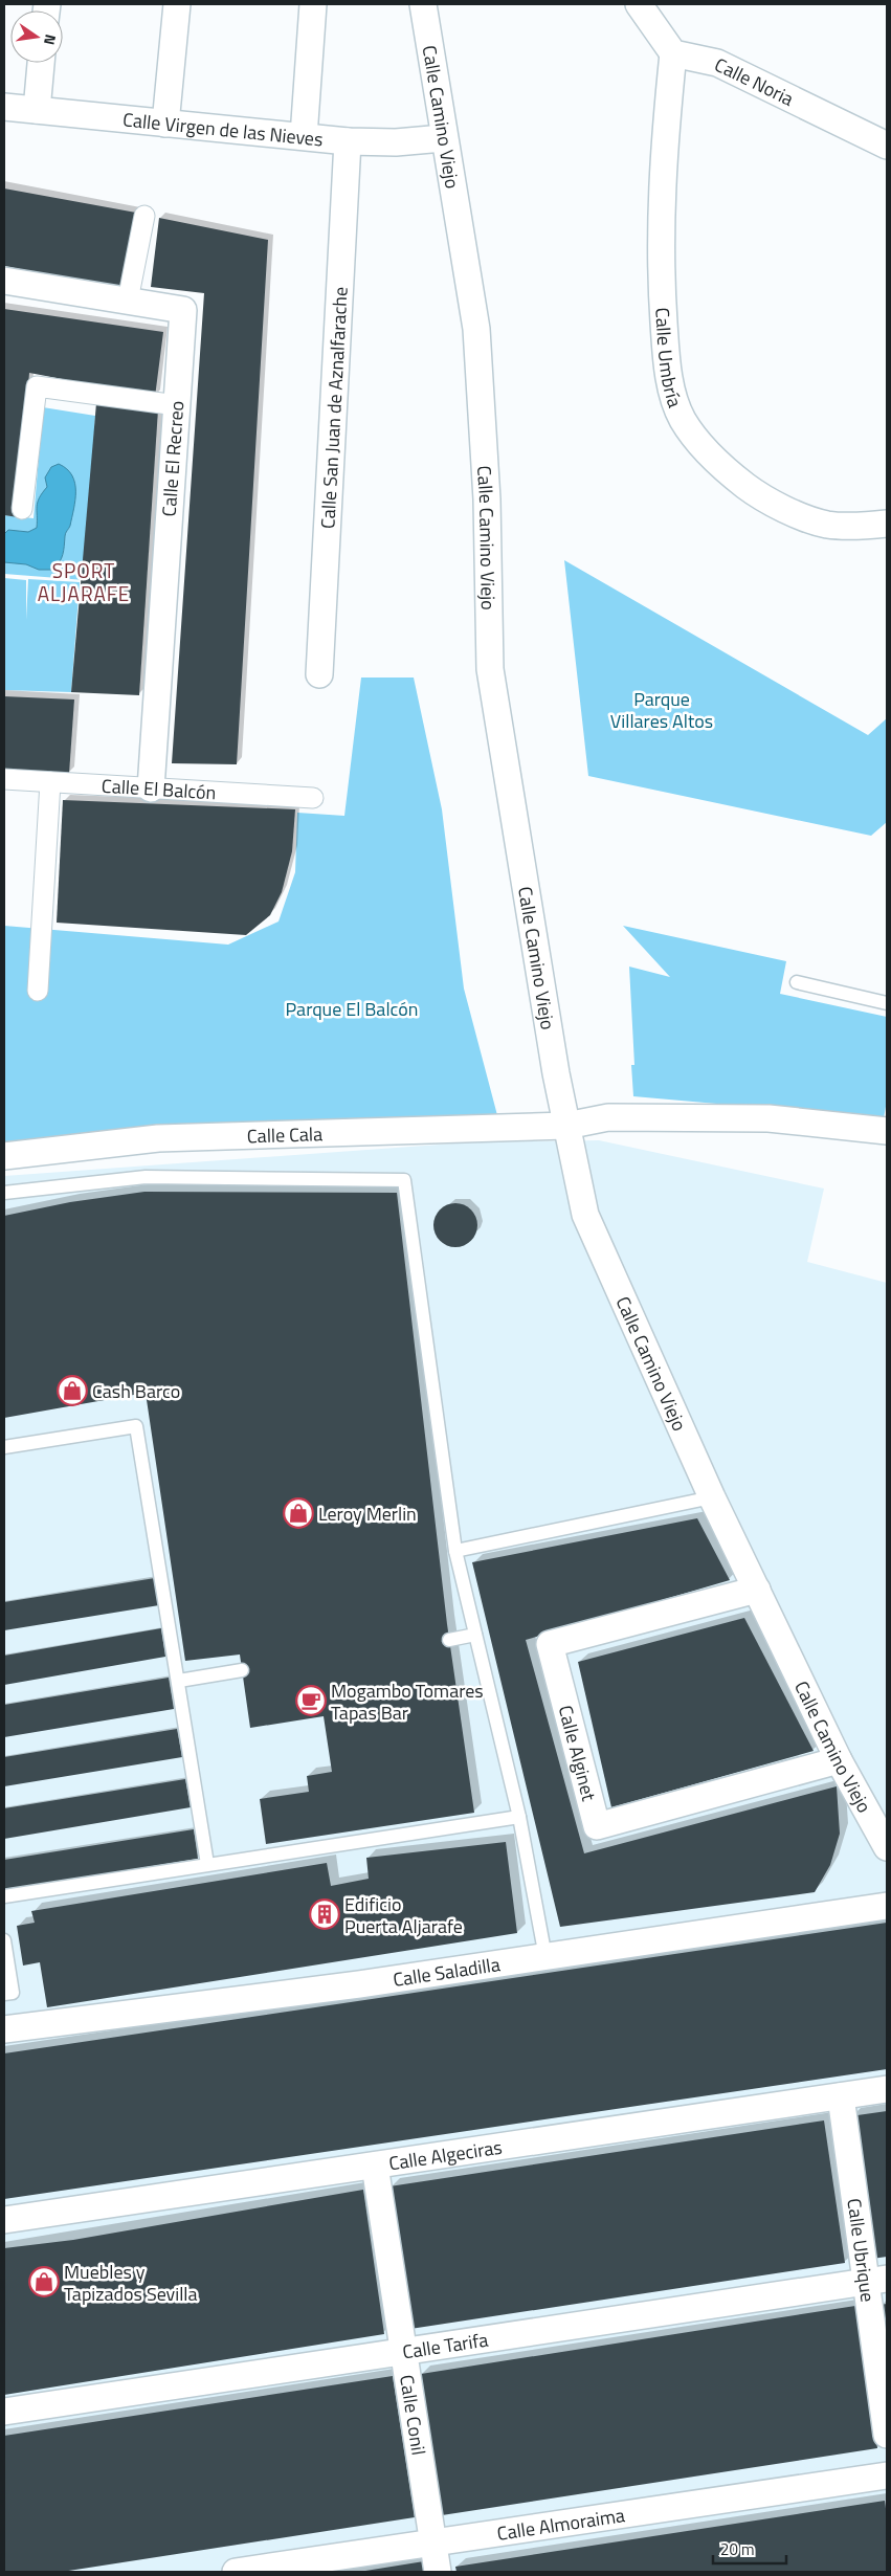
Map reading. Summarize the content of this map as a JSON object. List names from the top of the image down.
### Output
{
  "streets": {
    "street": [
      "Calle Noria",
      "Calle Camino Viejo",
      "Calle Virgen de las Nieves",
      "Calle Umbría",
      "Calle San Juan de Aznalfarache",
      "Calle El Recreo",
      "Calle El Balcón",
      "Calle Cala",
      "Calle Alginet",
      "Calle Saladilla",
      "Calle Algeciras",
      "Calle Ubrique",
      "Calle Tarifa",
      "Calle Conil",
      "Calle Almoraima"
    ]
  },
  "crossings": [
    ["Calle Noria", "Calle Umbría"],
    ["Calle Camino Viejo", "Calle Virgen de las Nieves"],
    ["Calle Camino Viejo", "Calle Cala"],
    ["Calle Camino Viejo", "Calle Alginet"],
    ["Calle Virgen de las Nieves", "Calle San Juan de Aznalfarache"],
    ["Calle El Recreo", "Calle El Balcón"],
    ["Calle Algeciras", "Calle Ubrique"],
    ["Calle Algeciras", "Calle Conil"],
    ["Calle Ubrique", "Calle Tarifa"],
    ["Calle Tarifa", "Calle Conil"],
    ["Calle Conil", "Calle Almoraima"]
  ],
  "districts": ["SPORT ALJARAFE"],
  "parks": ["Parque Villares Altos", "Parque El Balcón"],
  "places": {
    "shop": ["Cash Barco", "Leroy Merlin", "Muebles y Tapizados Sevilla"],
    "cafe": ["Mogambo Tomares Tapas Bar"],
    "building": ["Edificio Puerta Aljarafe"]
  },
  "scale_bar": "20 m",
  "north": "right"
}
